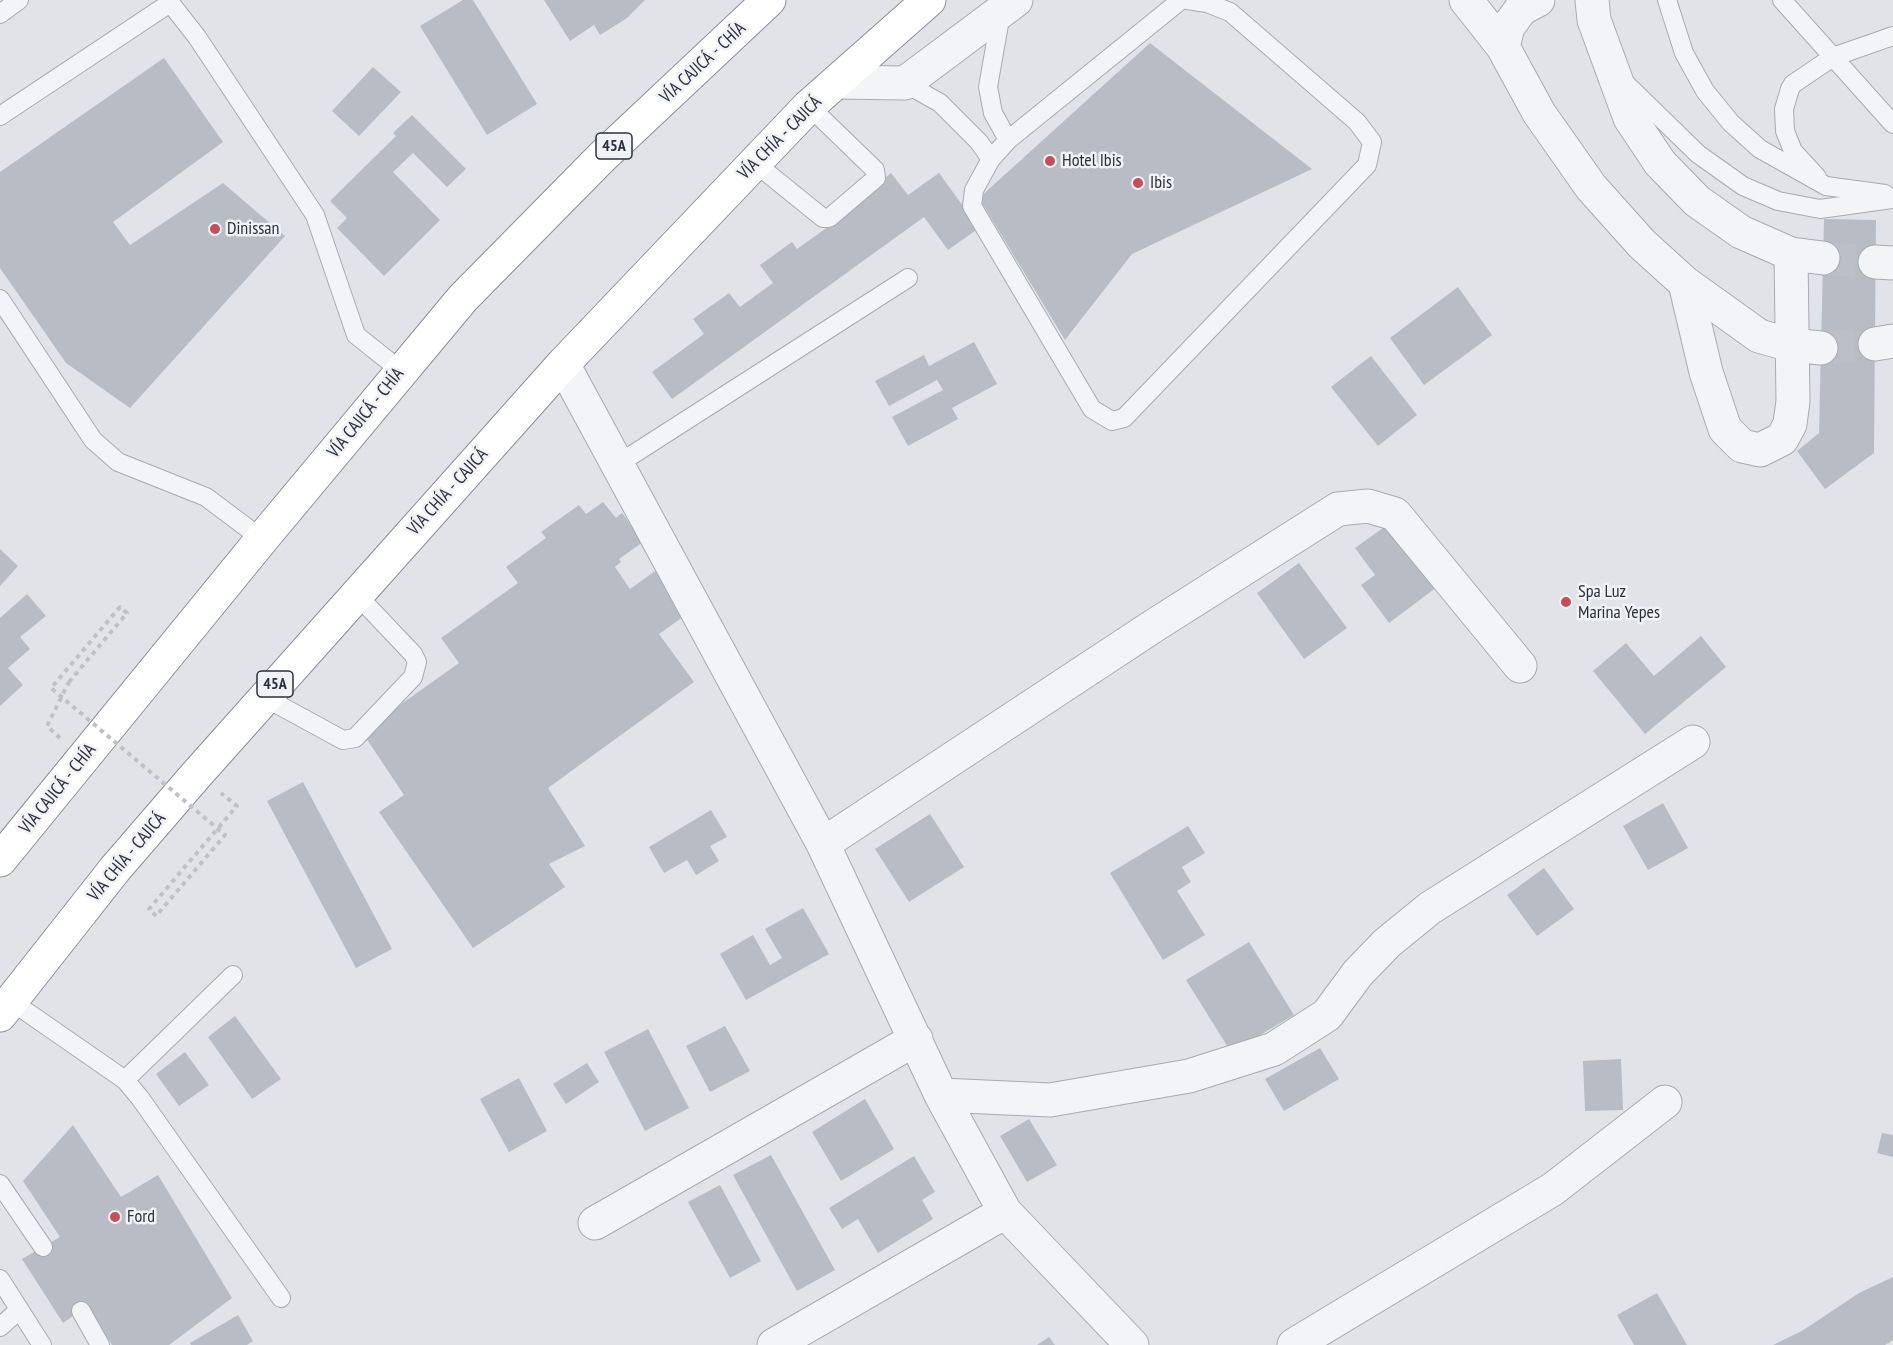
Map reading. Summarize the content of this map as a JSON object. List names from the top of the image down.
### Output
{
  "streets": {
    "highway": ["VÍA CAJICÁ - CHÍA", "VÍA CHÍA - CAJICÁ", "45A"]
  },
  "places": [
    "Hotel Ibis",
    "Ibis",
    "Dinissan",
    "Spa Luz Marina Yepes",
    "Ford"
  ]
}
